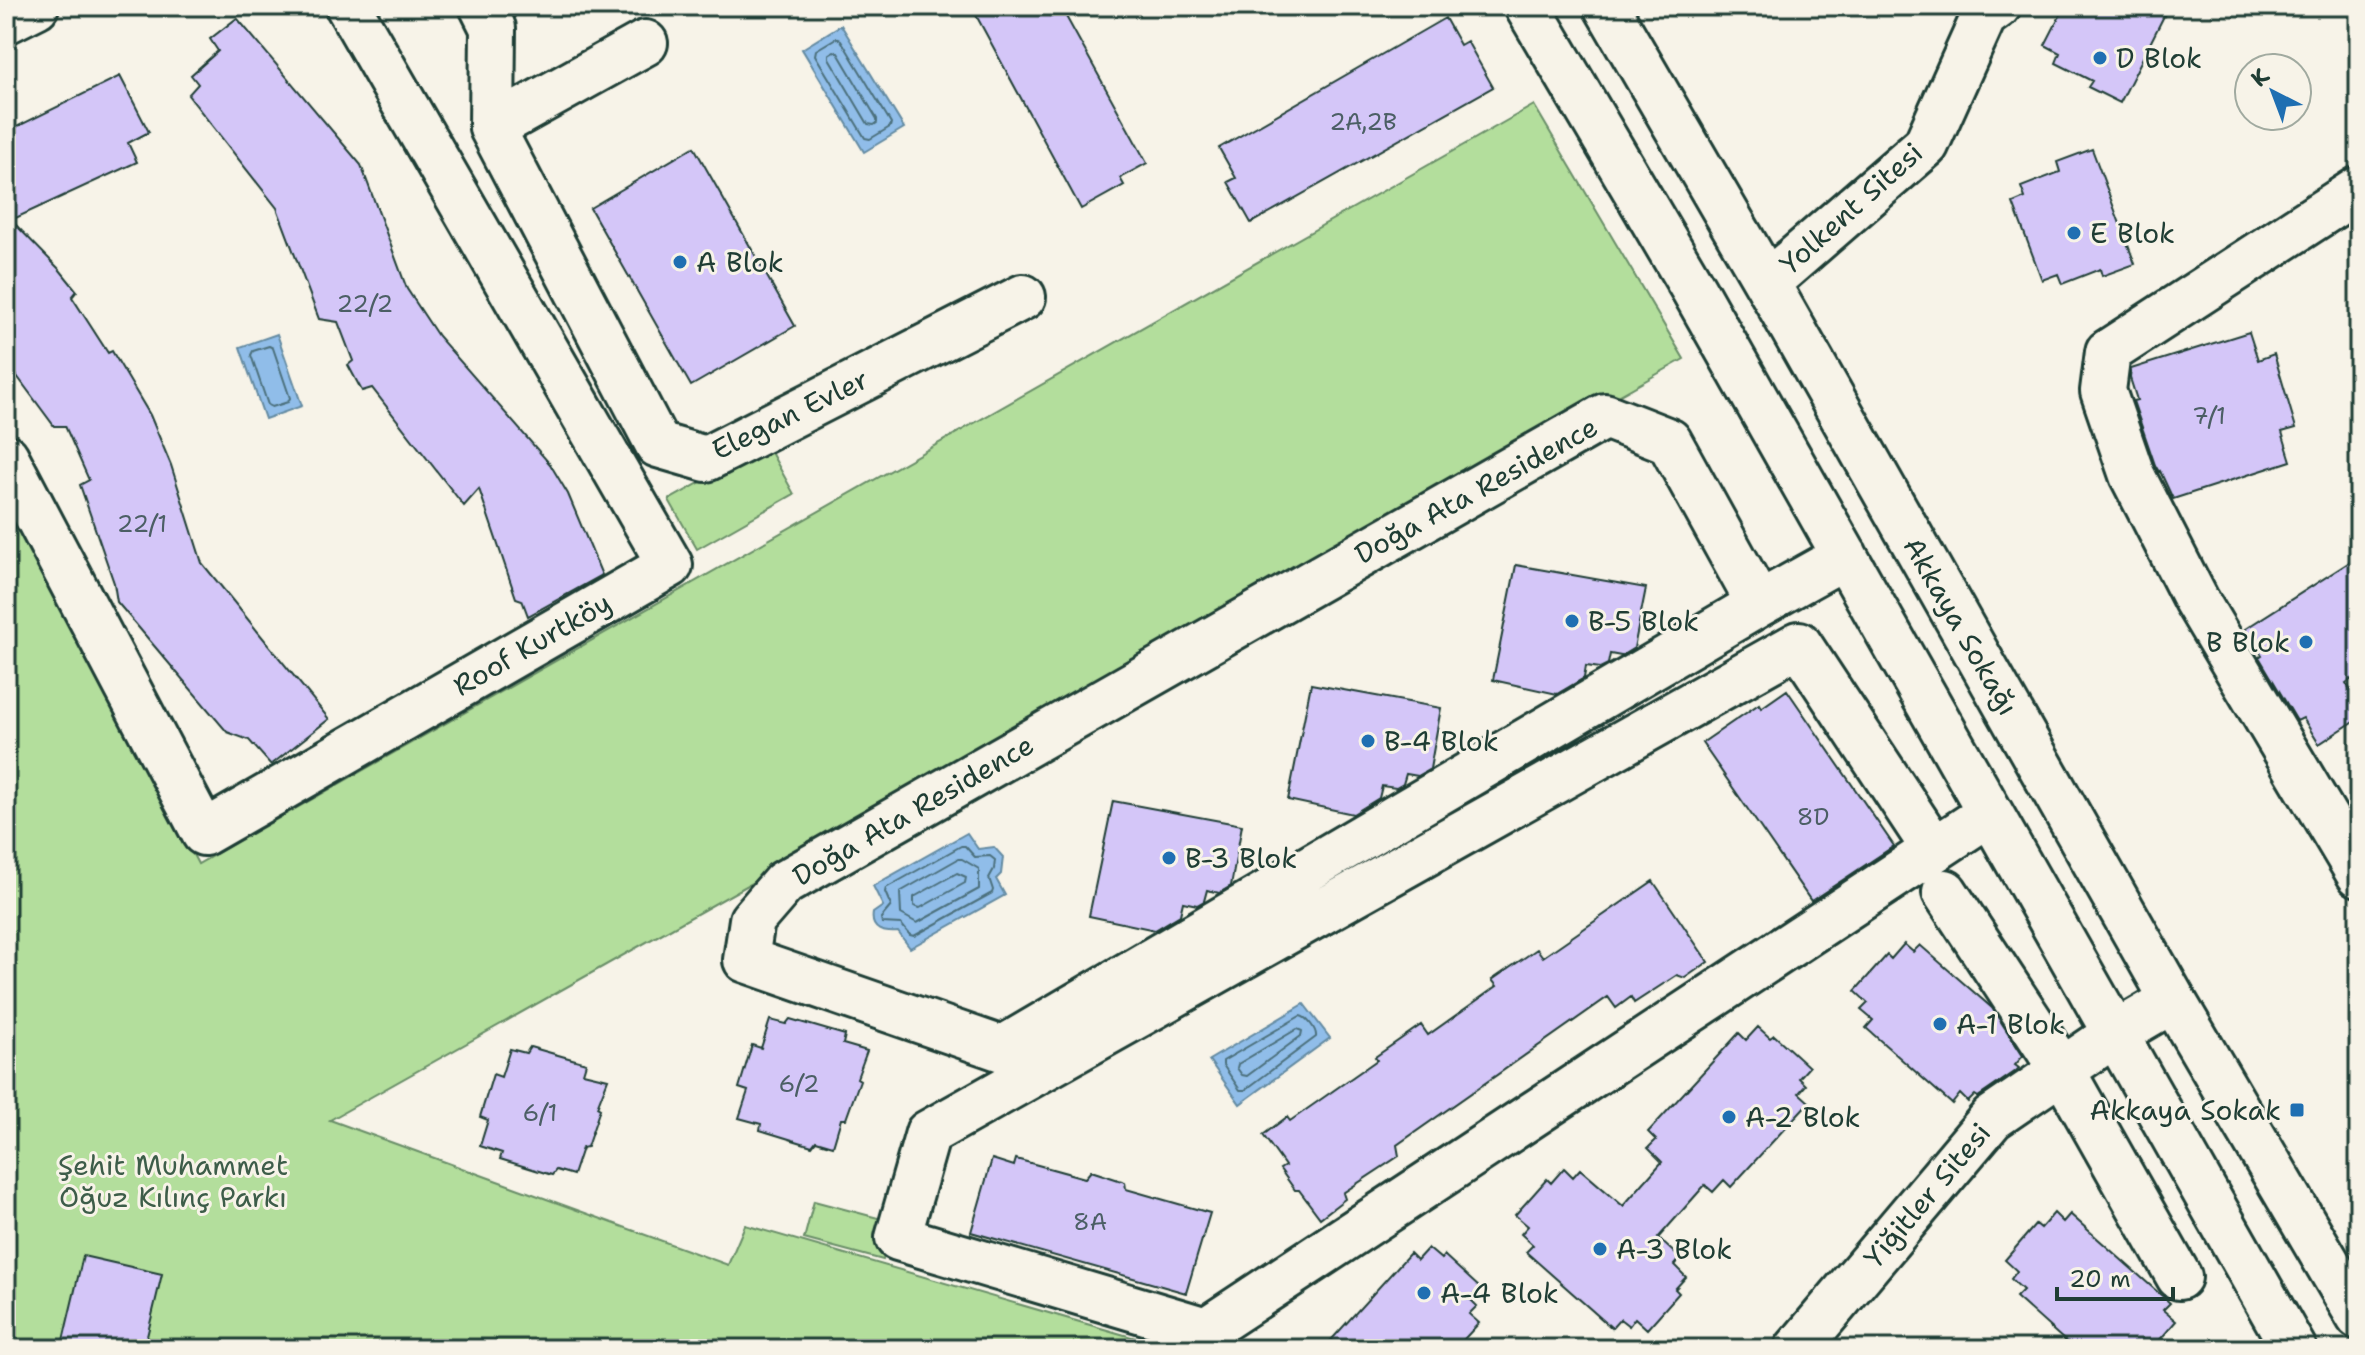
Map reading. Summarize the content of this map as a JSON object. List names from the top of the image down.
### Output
{
  "streets": {
    "street": [
      "Yolkent Sitesi",
      "Elegan Evler",
      "Doğa Ata Residence",
      "Akkaya Sokağı",
      "Roof Kurtköy",
      "Yiğitler Sitesi"
    ]
  },
  "crossings": [
    ["Yolkent Sitesi", "Akkaya Sokağı"]
  ],
  "parks": ["Şehit Muhammet Oğuz Kılınç Parkı"],
  "places": {
    "other": [
      "D Blok",
      "E Blok",
      "A Blok",
      "B-5 Blok",
      "B Blok",
      "B-4 Blok",
      "B-3 Blok",
      "A-1 Blok",
      "A-2 Blok",
      "A-3 Blok",
      "A-4 Blok"
    ],
    "transit": ["Akkaya Sokak"]
  },
  "house_numbers": [
    "2A,2B",
    "22/2",
    "7/1",
    "22/1",
    "8D",
    "6/2",
    "6/1",
    "8A"
  ],
  "scale_bar": "20 m",
  "north": "top left"
}
